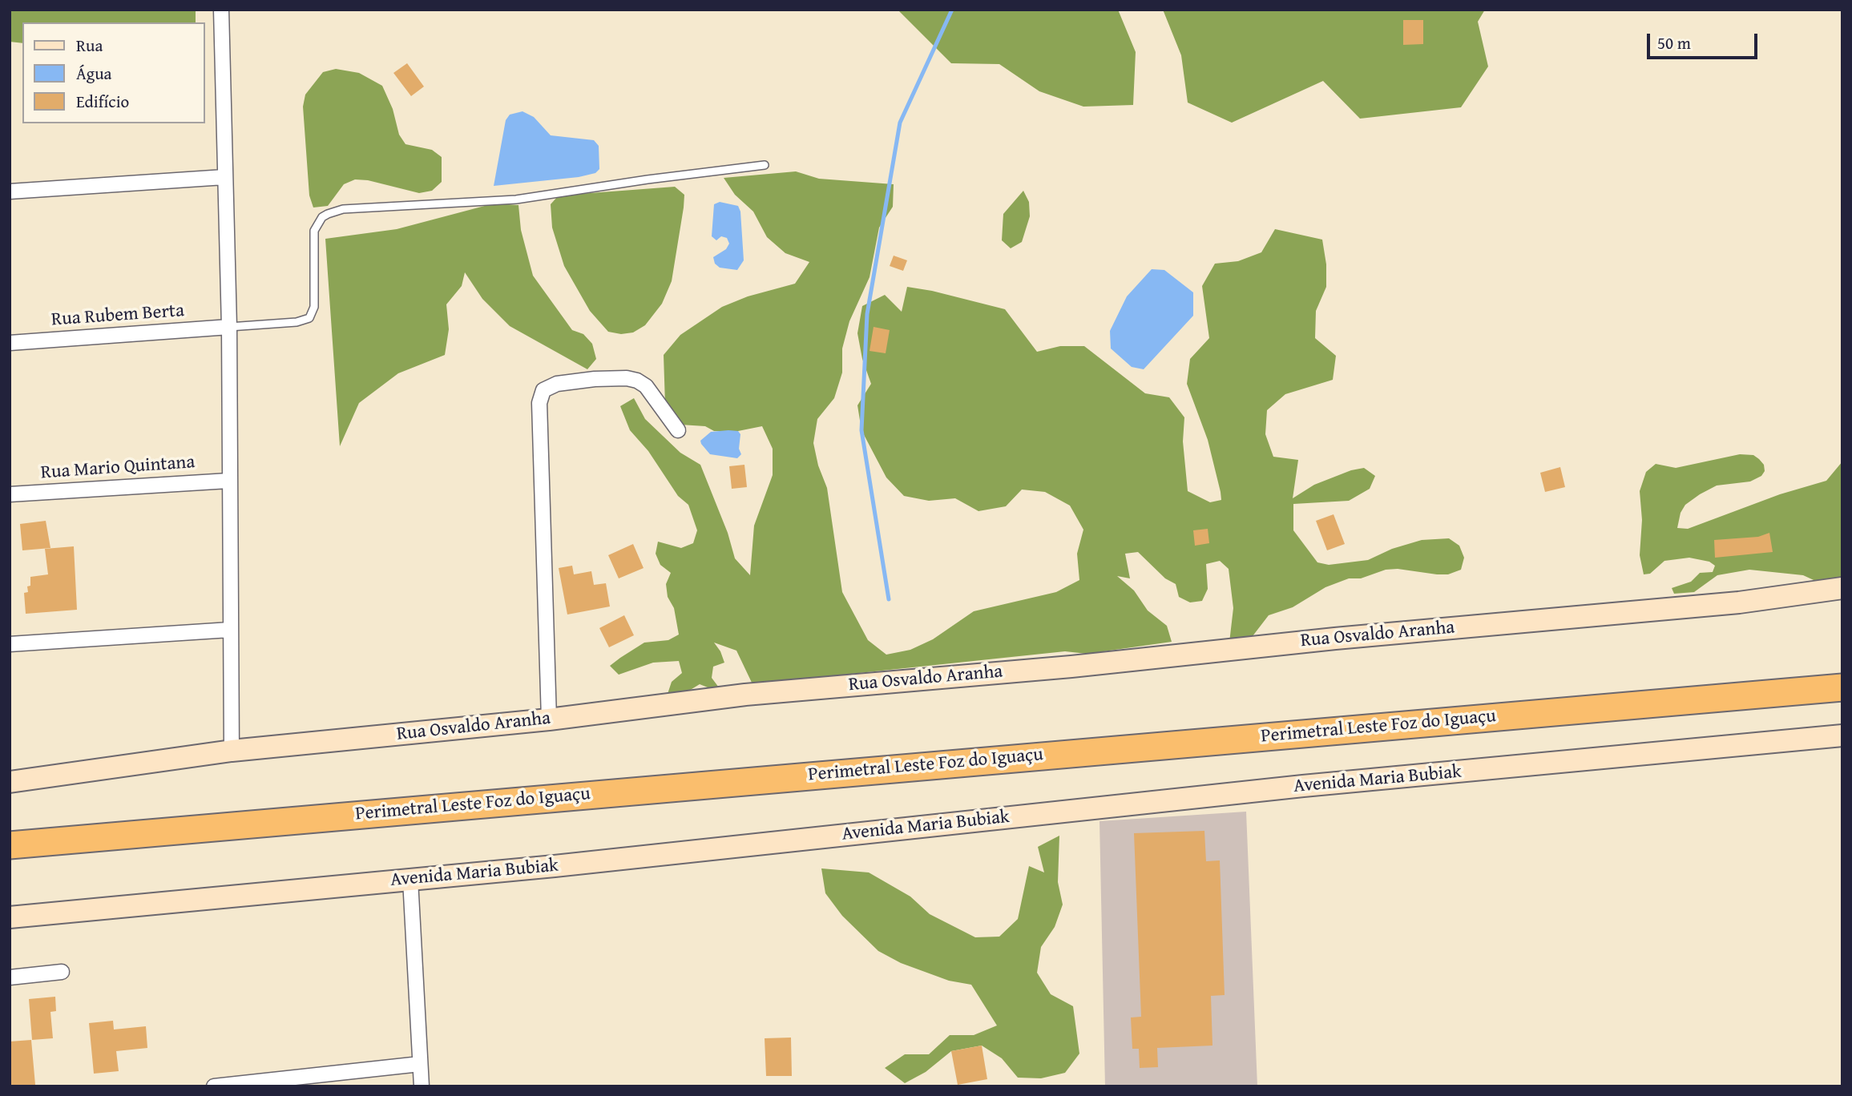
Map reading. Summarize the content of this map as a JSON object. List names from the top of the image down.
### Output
{
  "streets": {
    "highway": ["Perimetral Leste Foz do Iguaçu"],
    "street": [
      "Rua Rubem Berta",
      "Rua Mario Quintana",
      "Rua Osvaldo Aranha",
      "Avenida Maria Bubiak"
    ]
  },
  "legend": ["Rua", "Água", "Edifício"],
  "scale_bar": "50 m"
}
